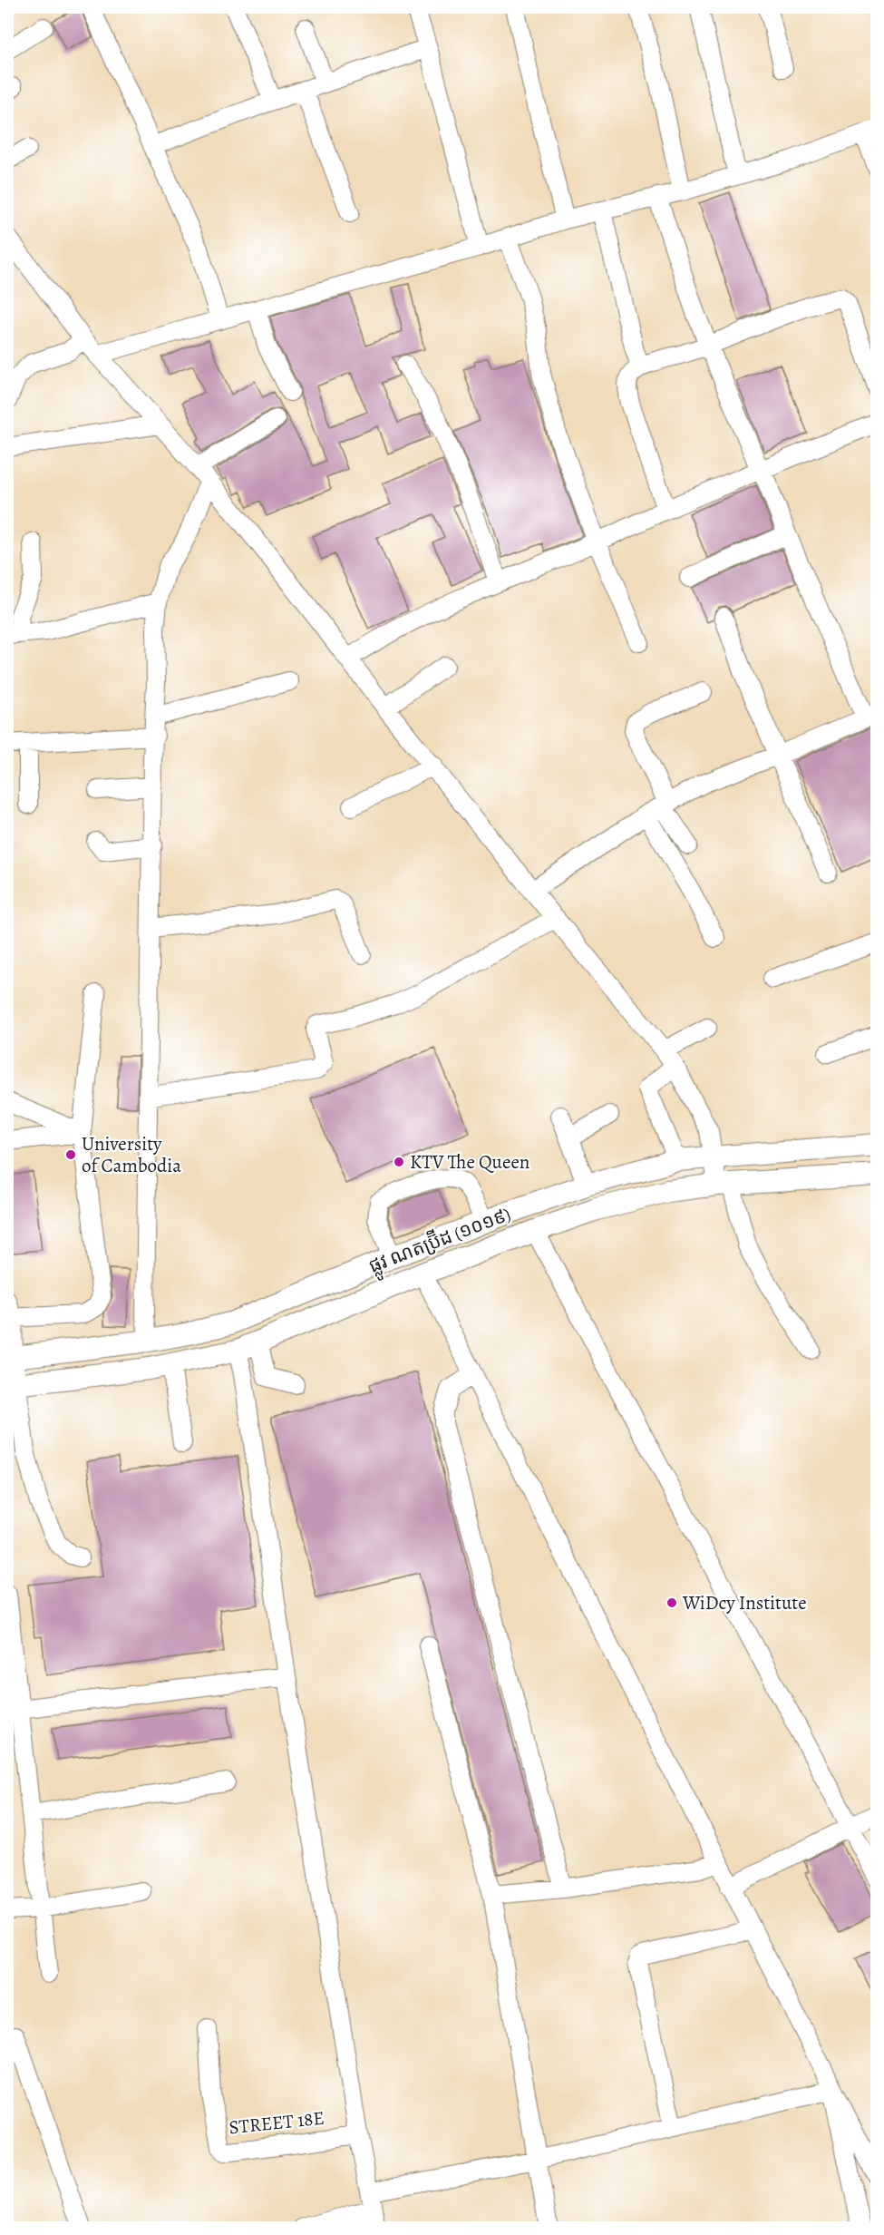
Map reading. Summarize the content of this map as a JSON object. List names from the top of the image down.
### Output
{
  "streets": {
    "main road": ["ផ្លូវ ណតប្រ៊ីដ (១០១៩)"],
    "street": ["STREET 18E"]
  },
  "places": ["University of Cambodia", "KTV The Queen", "WiDcy Institute"]
}
